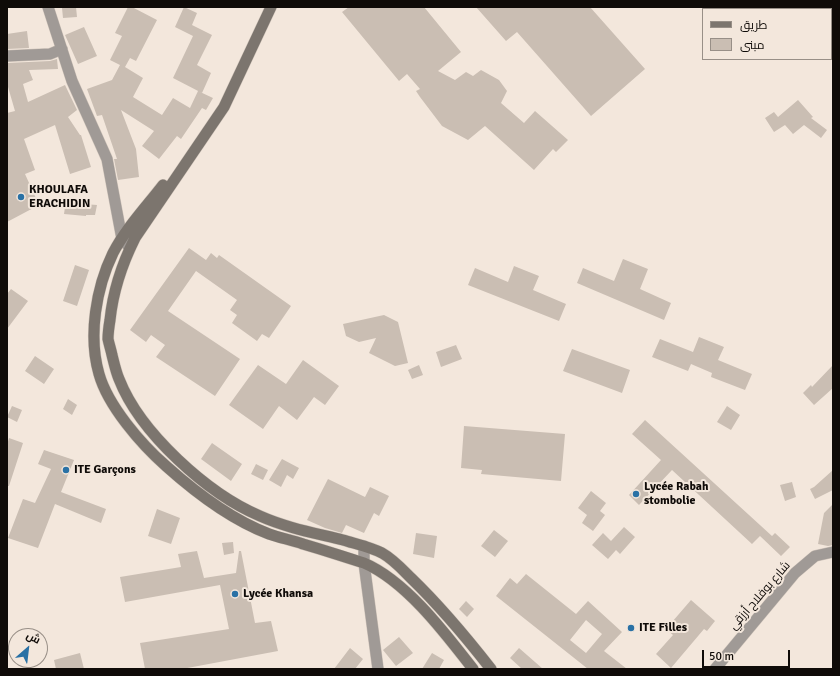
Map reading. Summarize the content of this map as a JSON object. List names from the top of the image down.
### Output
{
  "streets": {
    "street": ["شارع بوفلاح أرزقي"]
  },
  "places": [
    "KHOULAFA ERACHIDIN",
    "ITE Garçons",
    "Lycée Rabah stombolie",
    "Lycée Khansa",
    "ITE Filles"
  ],
  "legend": ["طريق", "مبنى"],
  "scale_bar": "50 m",
  "north": "top right"
}
